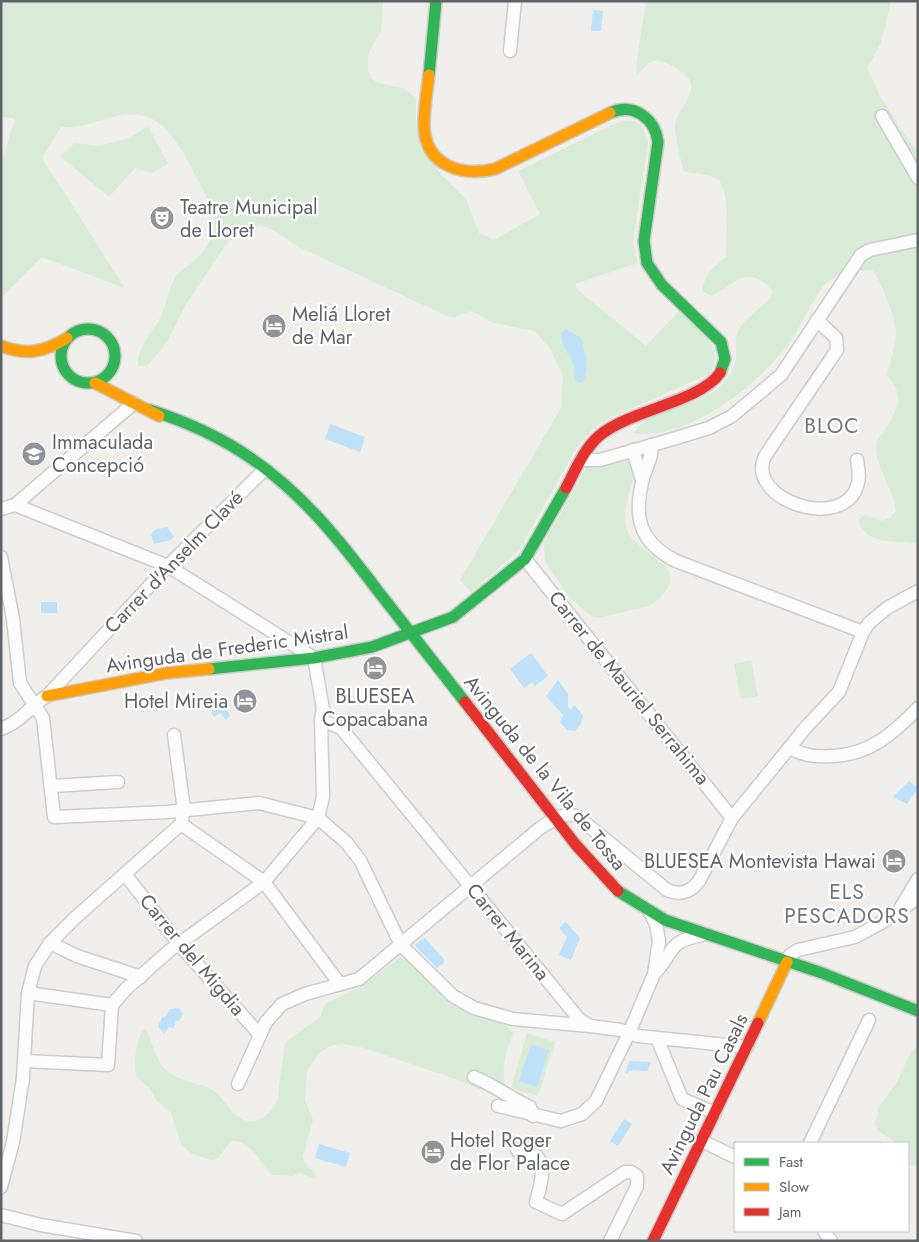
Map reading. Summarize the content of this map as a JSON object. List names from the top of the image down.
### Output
{
  "streets": {
    "main road": ["Avinguda de Frederic Mistral", "Avinguda de la Vila de Tossa", "Avinguda Pau Casals"],
    "street": [
      "Carrer d'Anselm Clavé",
      "Carrer de Mauriel Serrahima",
      "Carrer Marina",
      "Carrer del Migdia"
    ]
  },
  "crossings": [
    ["Carrer d'Anselm Clavé", "Avinguda de Frederic Mistral"],
    ["Carrer d'Anselm Clavé", "Avinguda de la Vila de Tossa"],
    ["Avinguda de Frederic Mistral", "Carrer de Mauriel Serrahima"],
    ["Avinguda de Frederic Mistral", "Avinguda de la Vila de Tossa"],
    ["Avinguda de la Vila de Tossa", "Avinguda Pau Casals"]
  ],
  "districts": ["BLOC", "ELS PESCADORS"],
  "places": {
    "theatre": ["Teatre Municipal de Lloret"],
    "hotel": [
      "Meliá Lloret de Mar",
      "BLUESEA Copacabana",
      "Hotel Mireia",
      "BLUESEA Montevista Hawai",
      "Hotel Roger de Flor Palace"
    ],
    "school or university": ["Immaculada Concepció"]
  },
  "legend": ["Fast", "Slow", "Jam"]
}
